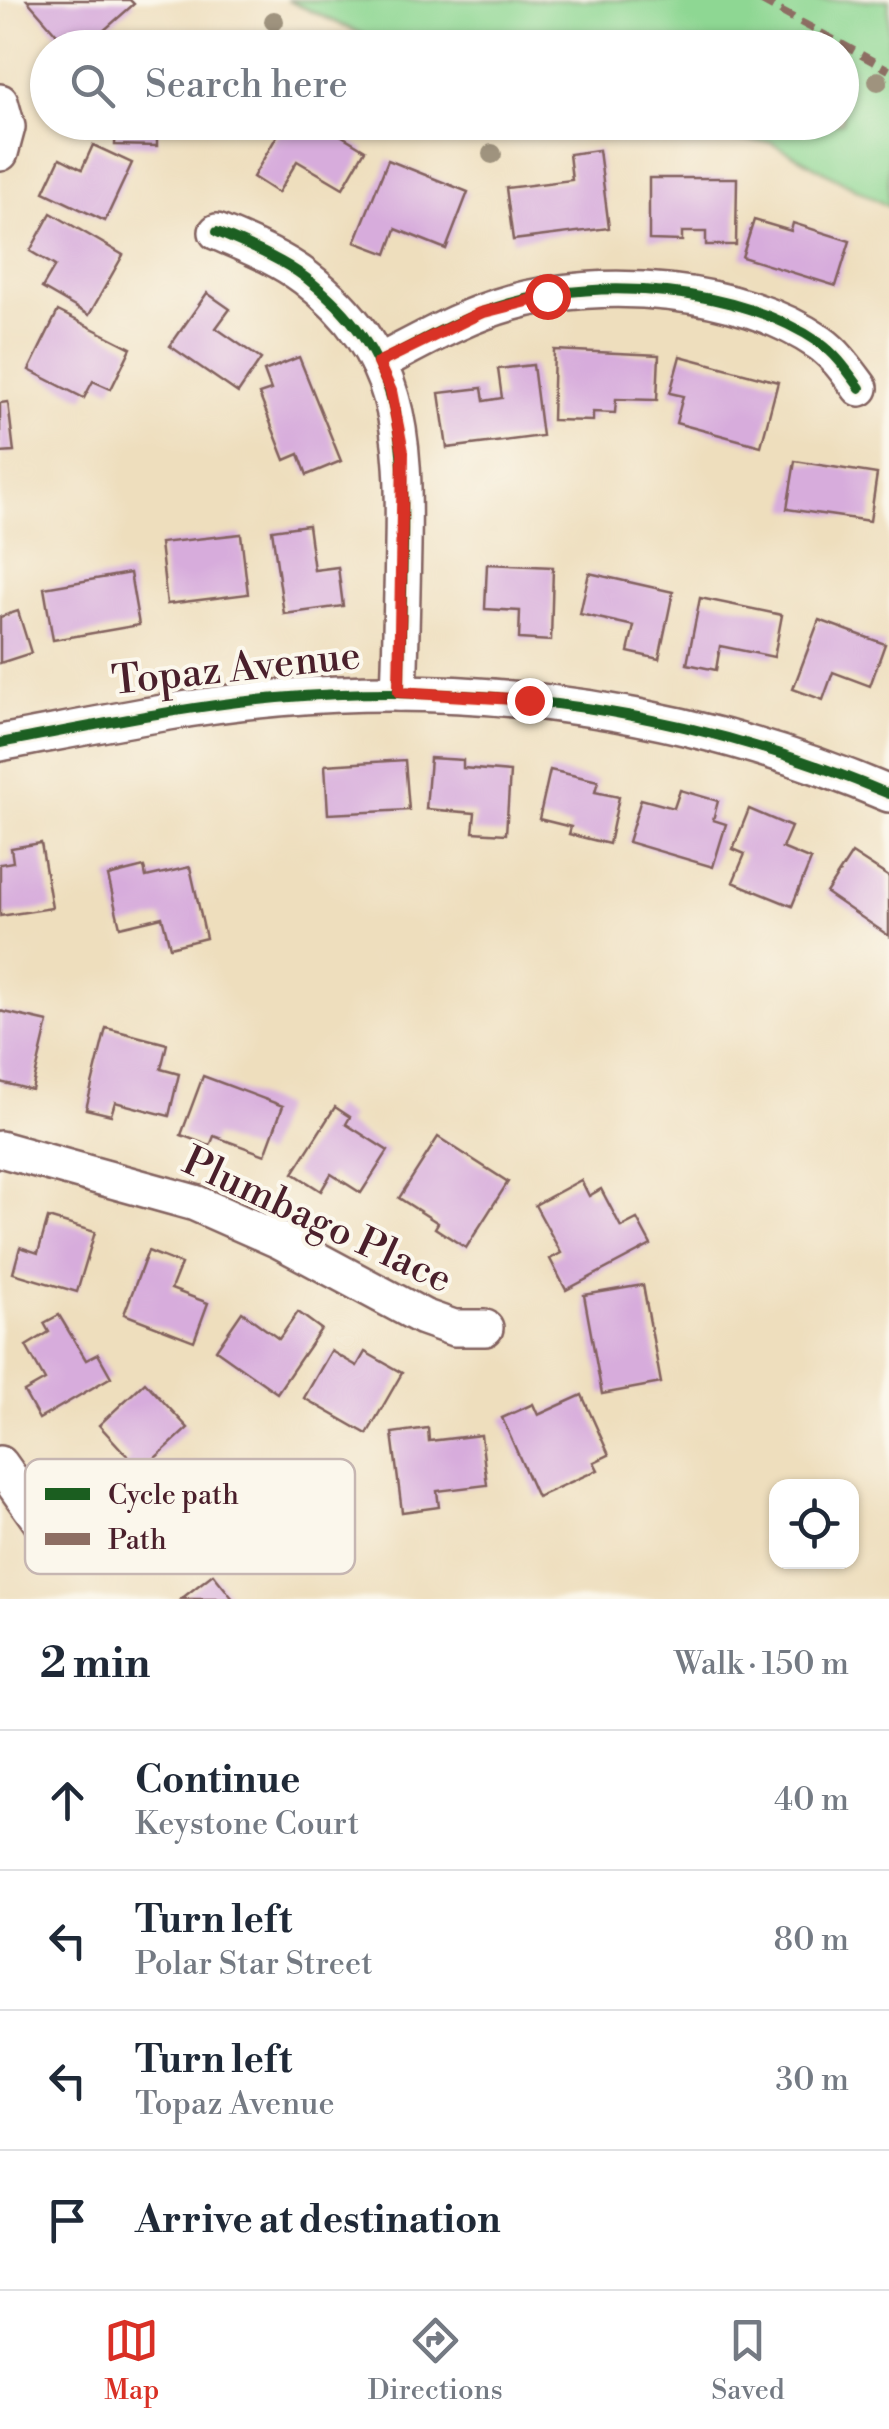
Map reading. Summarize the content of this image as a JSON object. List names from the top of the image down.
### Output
{
  "streets": {
    "street": ["Topaz Avenue", "Plumbago Place"]
  },
  "legend": ["Cycle path", "Path"],
  "page": {
    "search": "Search here",
    "heading": ["2 min", "Walk · 150 m"],
    "list": [
      ["Continue", "Keystone Court", "40 m"],
      ["Turn left", "Polar Star Street", "80 m"],
      ["Turn left", "Topaz Avenue", "30 m"],
      "Arrive at destination"
    ],
    "nav": ["Map", "Directions", "Saved"]
  }
}
